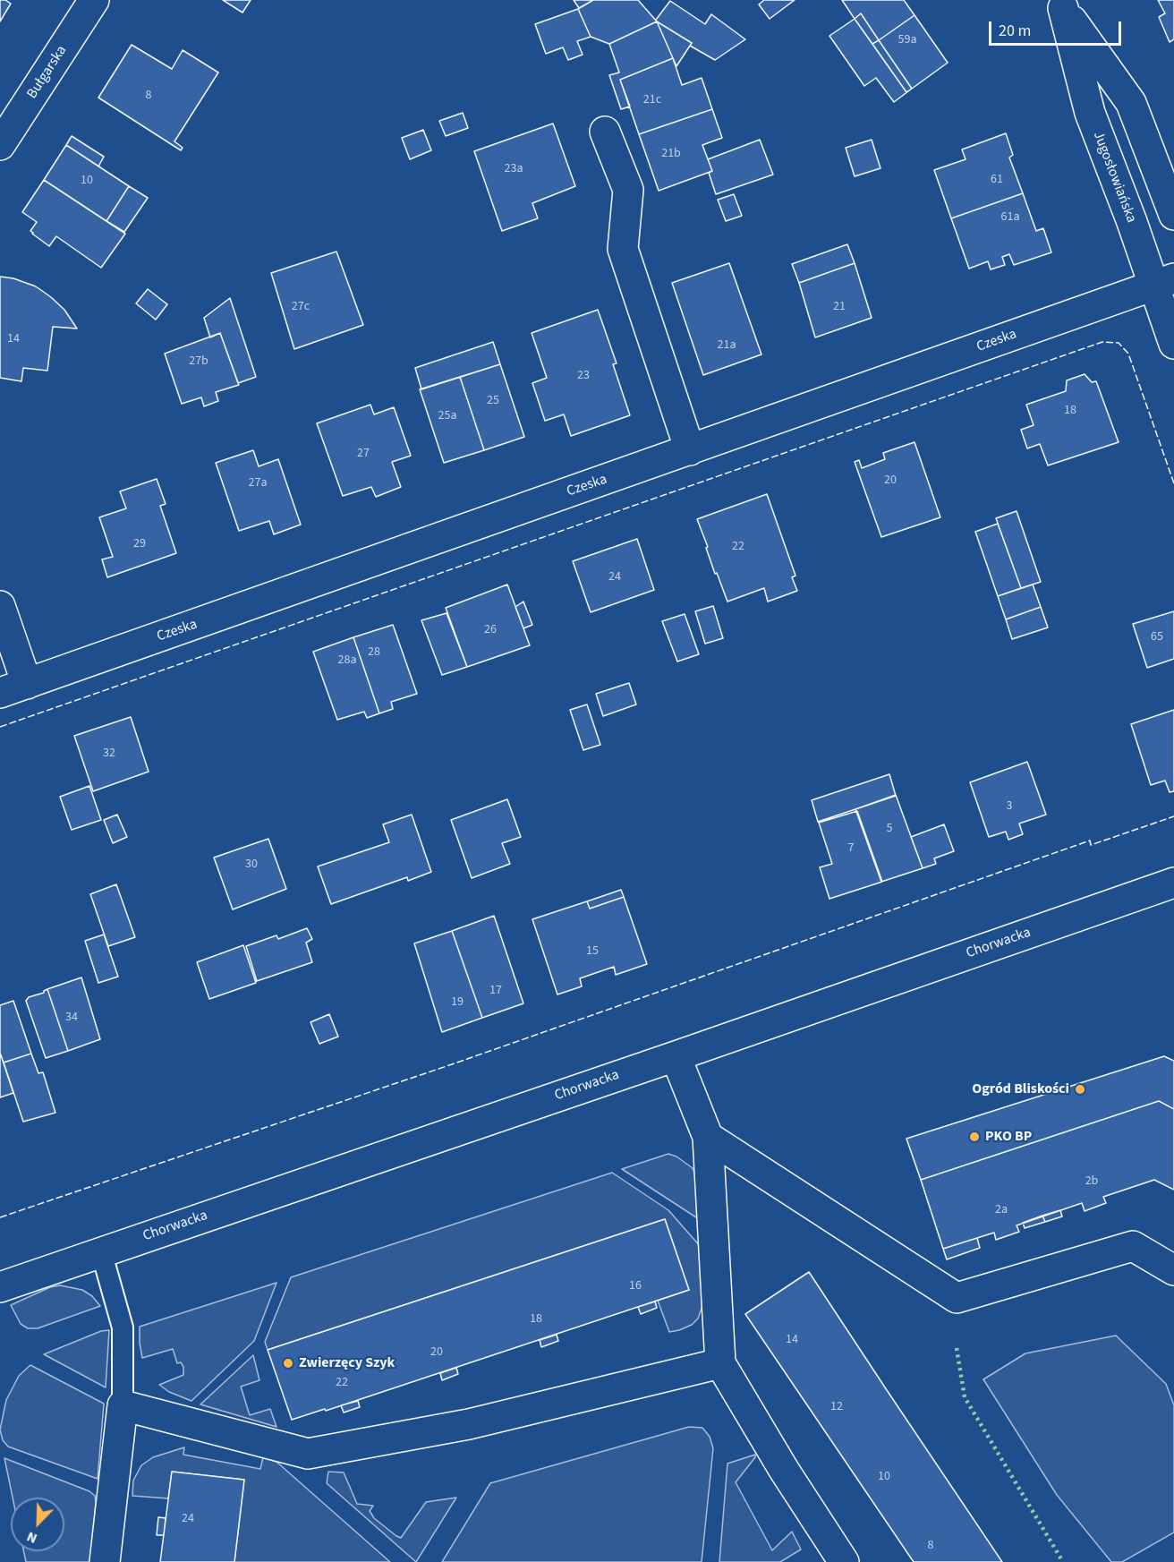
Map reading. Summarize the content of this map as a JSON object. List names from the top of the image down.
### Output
{
  "streets": {
    "street": [
      "Bułgarska",
      "Jugosłowiańska",
      "Czeska",
      "Chorwacka"
    ]
  },
  "crossings": [
    ["Jugosłowiańska", "Czeska"]
  ],
  "places": ["Ogród Bliskości", "PKO BP", "Zwierzęcy Szyk"],
  "house_numbers": [
    "59a",
    "8",
    "21c",
    "21b",
    "23a",
    "61",
    "10",
    "61a",
    "27c",
    "21",
    "14",
    "21a",
    "27b",
    "23",
    "25",
    "18",
    "25a",
    "27",
    "20",
    "27a",
    "29",
    "22",
    "24",
    "26",
    "65",
    "28",
    "28a",
    "32",
    "3",
    "5",
    "7",
    "30",
    "15",
    "17",
    "19",
    "34",
    "2b",
    "2a",
    "16",
    "18",
    "14",
    "20",
    "22",
    "12",
    "10",
    "24",
    "8"
  ],
  "scale_bar": "20 m",
  "north": "bottom left"
}
